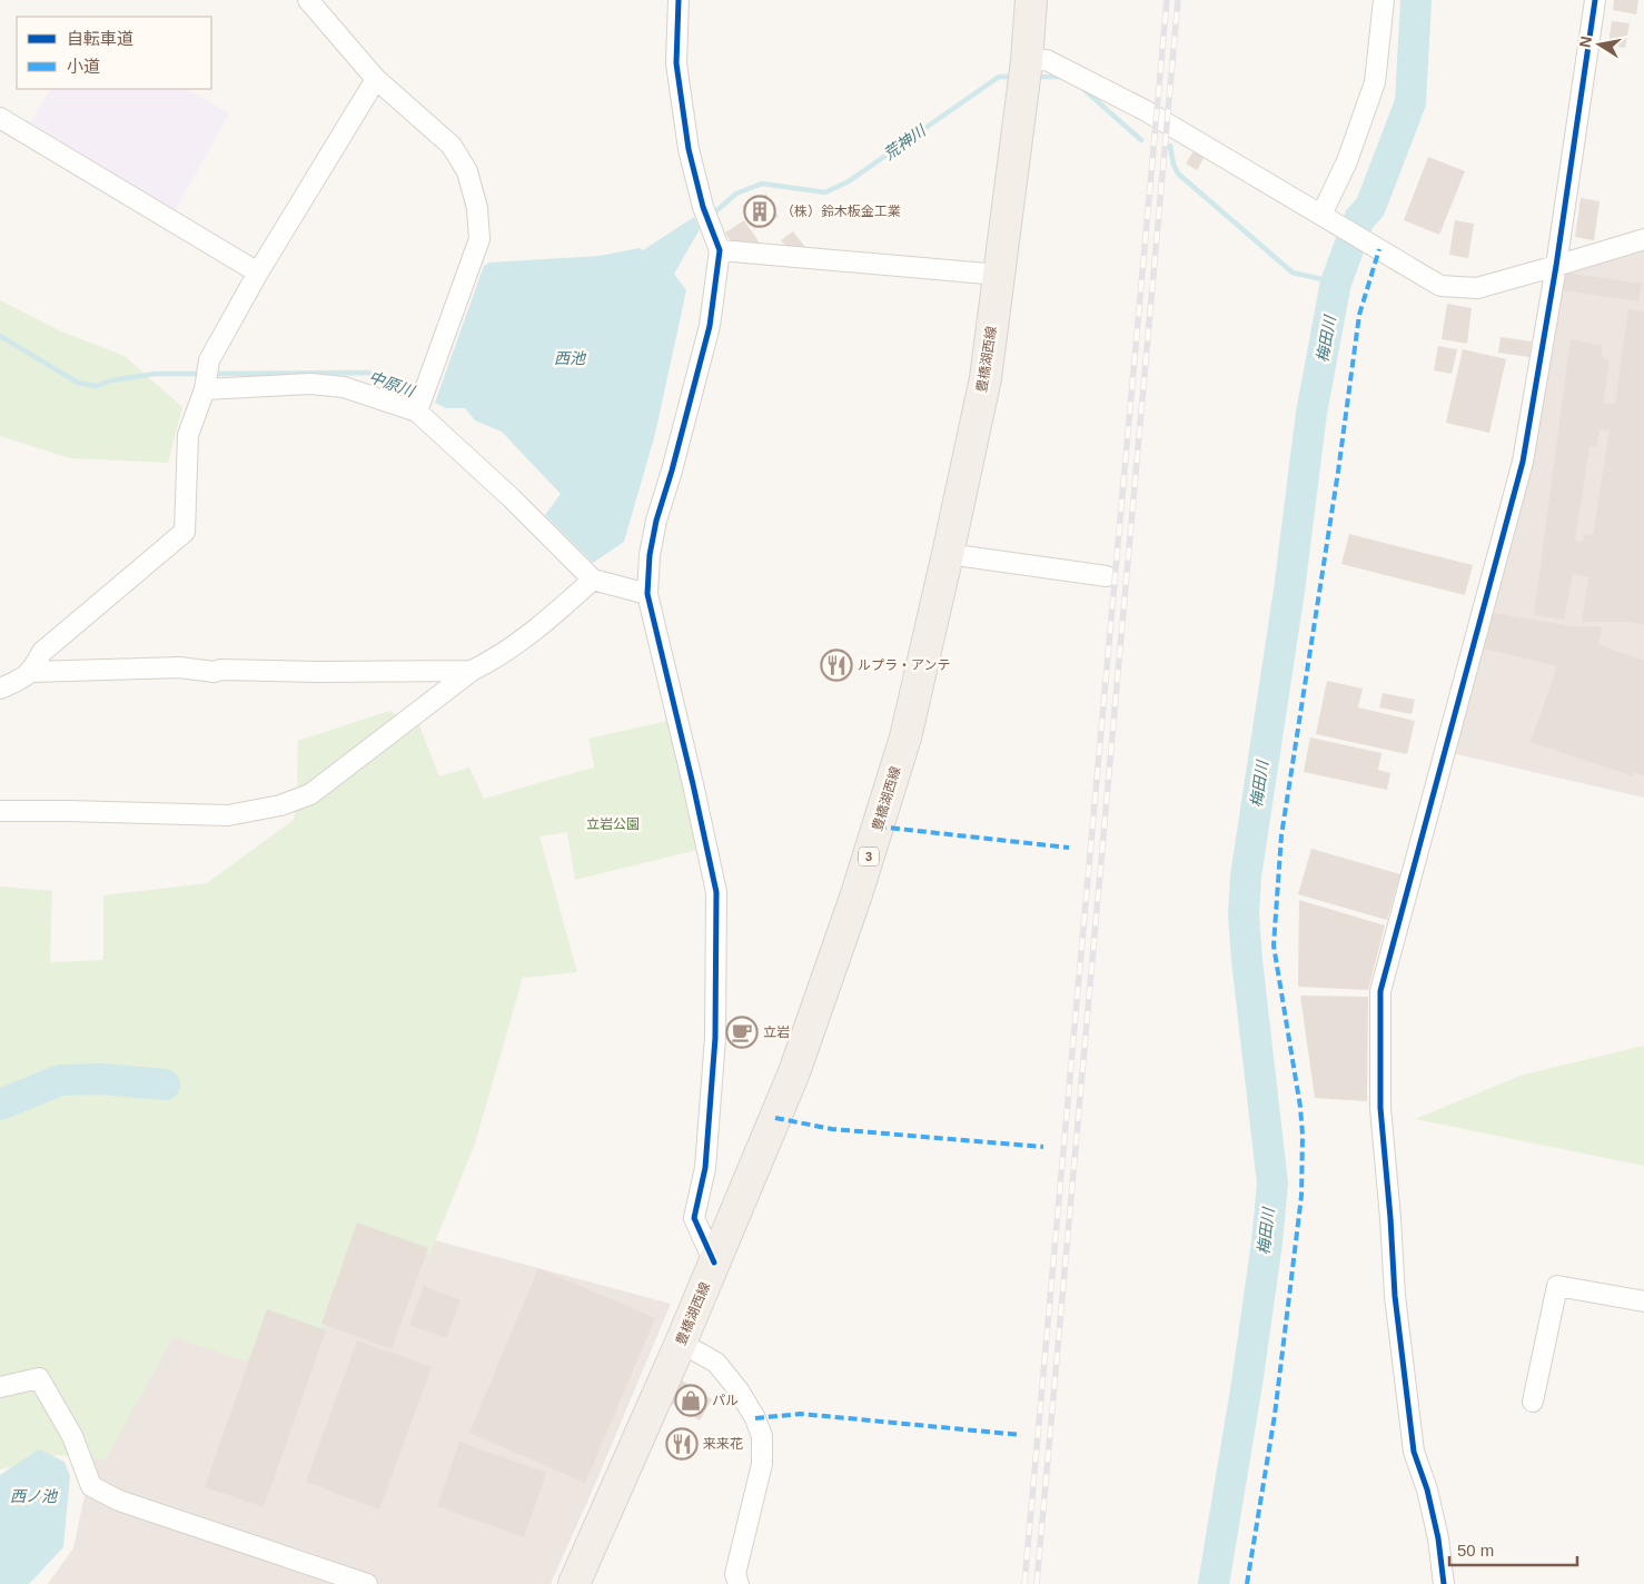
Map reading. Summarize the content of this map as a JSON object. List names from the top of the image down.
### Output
{
  "streets": {
    "main road": ["豊橋湖西線", "3"]
  },
  "water": [
    "荒神川",
    "梅田川",
    "西池",
    "中原川",
    "西ノ池"
  ],
  "parks": ["立岩公園"],
  "places": {
    "building": ["（株）鈴木板金工業"],
    "restaurant": ["ルプラ・アンテ", "来来花"],
    "cafe": ["立岩"],
    "shop": ["パル"]
  },
  "legend": ["自転車道", "小道"],
  "scale_bar": "50 m",
  "north": "left"
}
